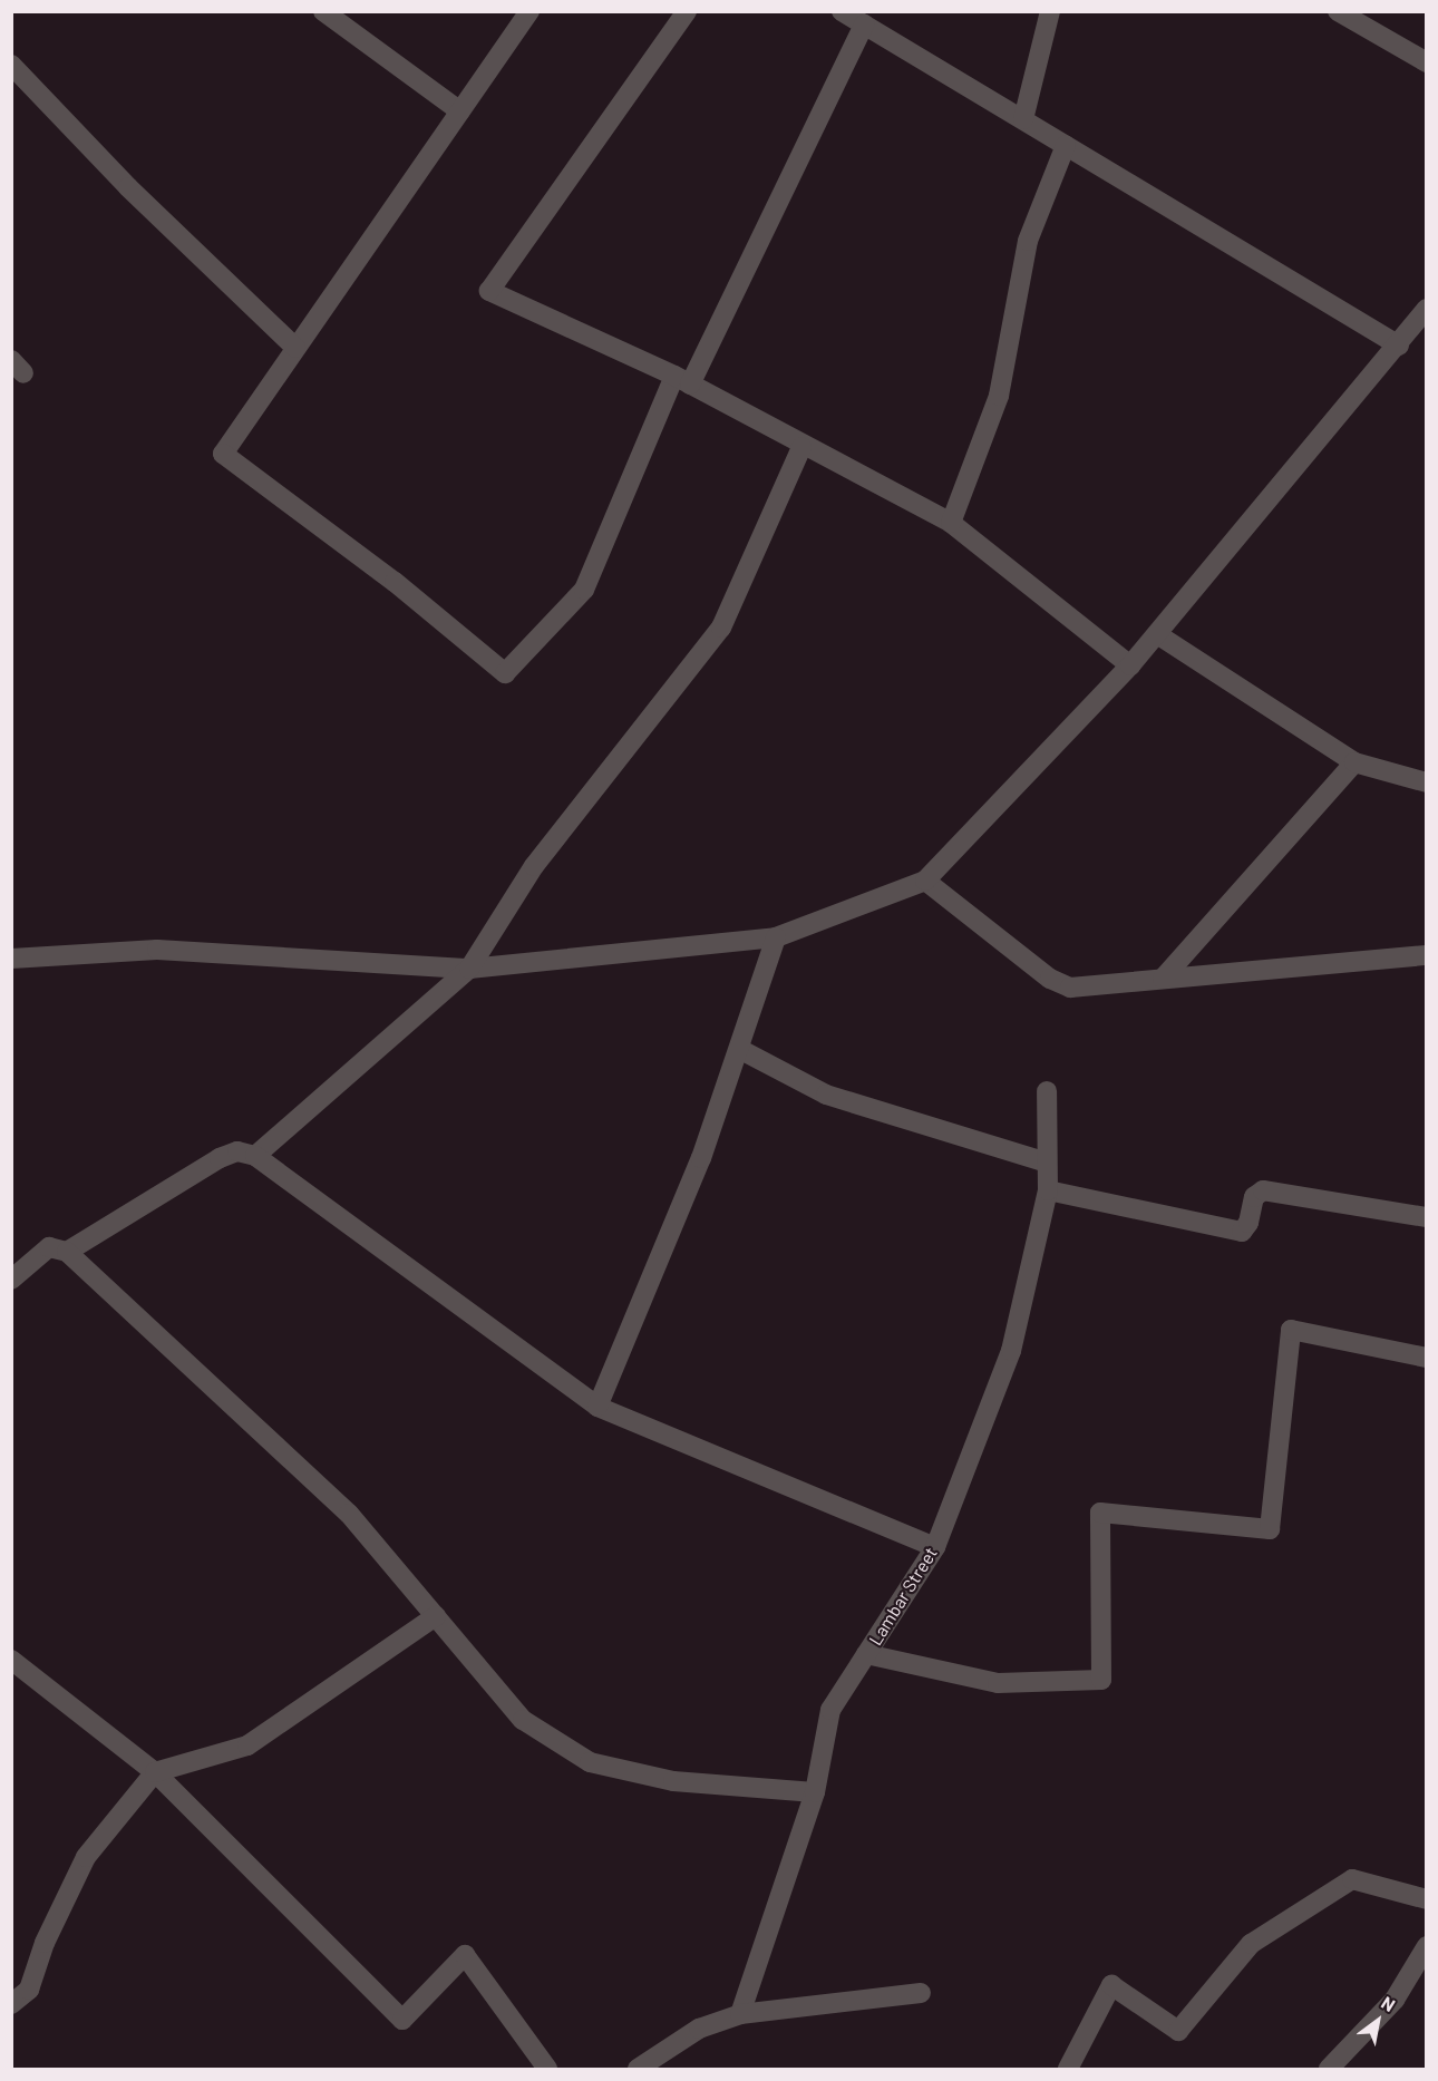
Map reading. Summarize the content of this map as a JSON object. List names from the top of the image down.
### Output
{
  "streets": {
    "street": ["Lambar Street"]
  },
  "north": "top right"
}
